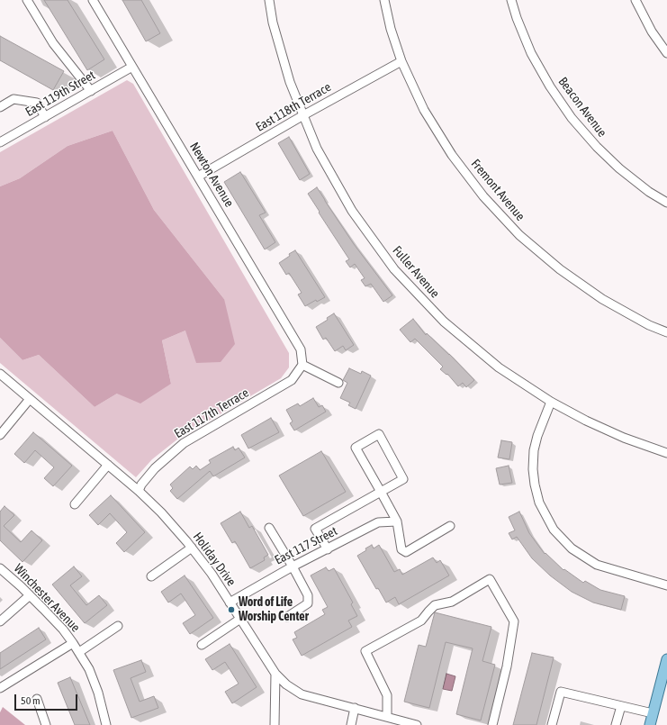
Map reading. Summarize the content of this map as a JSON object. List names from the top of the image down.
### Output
{
  "streets": {
    "street": [
      "East 119th Street",
      "East 118th Terrace",
      "Beacon Avenue",
      "Newton Avenue",
      "Fremont Avenue",
      "Fuller Avenue",
      "East 117th Terrace",
      "East 117 Street",
      "Holiday Drive",
      "Winchester Avenue"
    ]
  },
  "crossings": [
    ["East 119th Street", "Newton Avenue"],
    ["East 118th Terrace", "Newton Avenue"],
    ["East 118th Terrace", "Fremont Avenue"],
    ["East 118th Terrace", "Fuller Avenue"],
    ["Newton Avenue", "East 117th Terrace"],
    ["East 117th Terrace", "Holiday Drive"],
    ["East 117 Street", "Holiday Drive"]
  ],
  "places": ["Word of Life Worship Center"],
  "scale_bar": "50 m"
}
